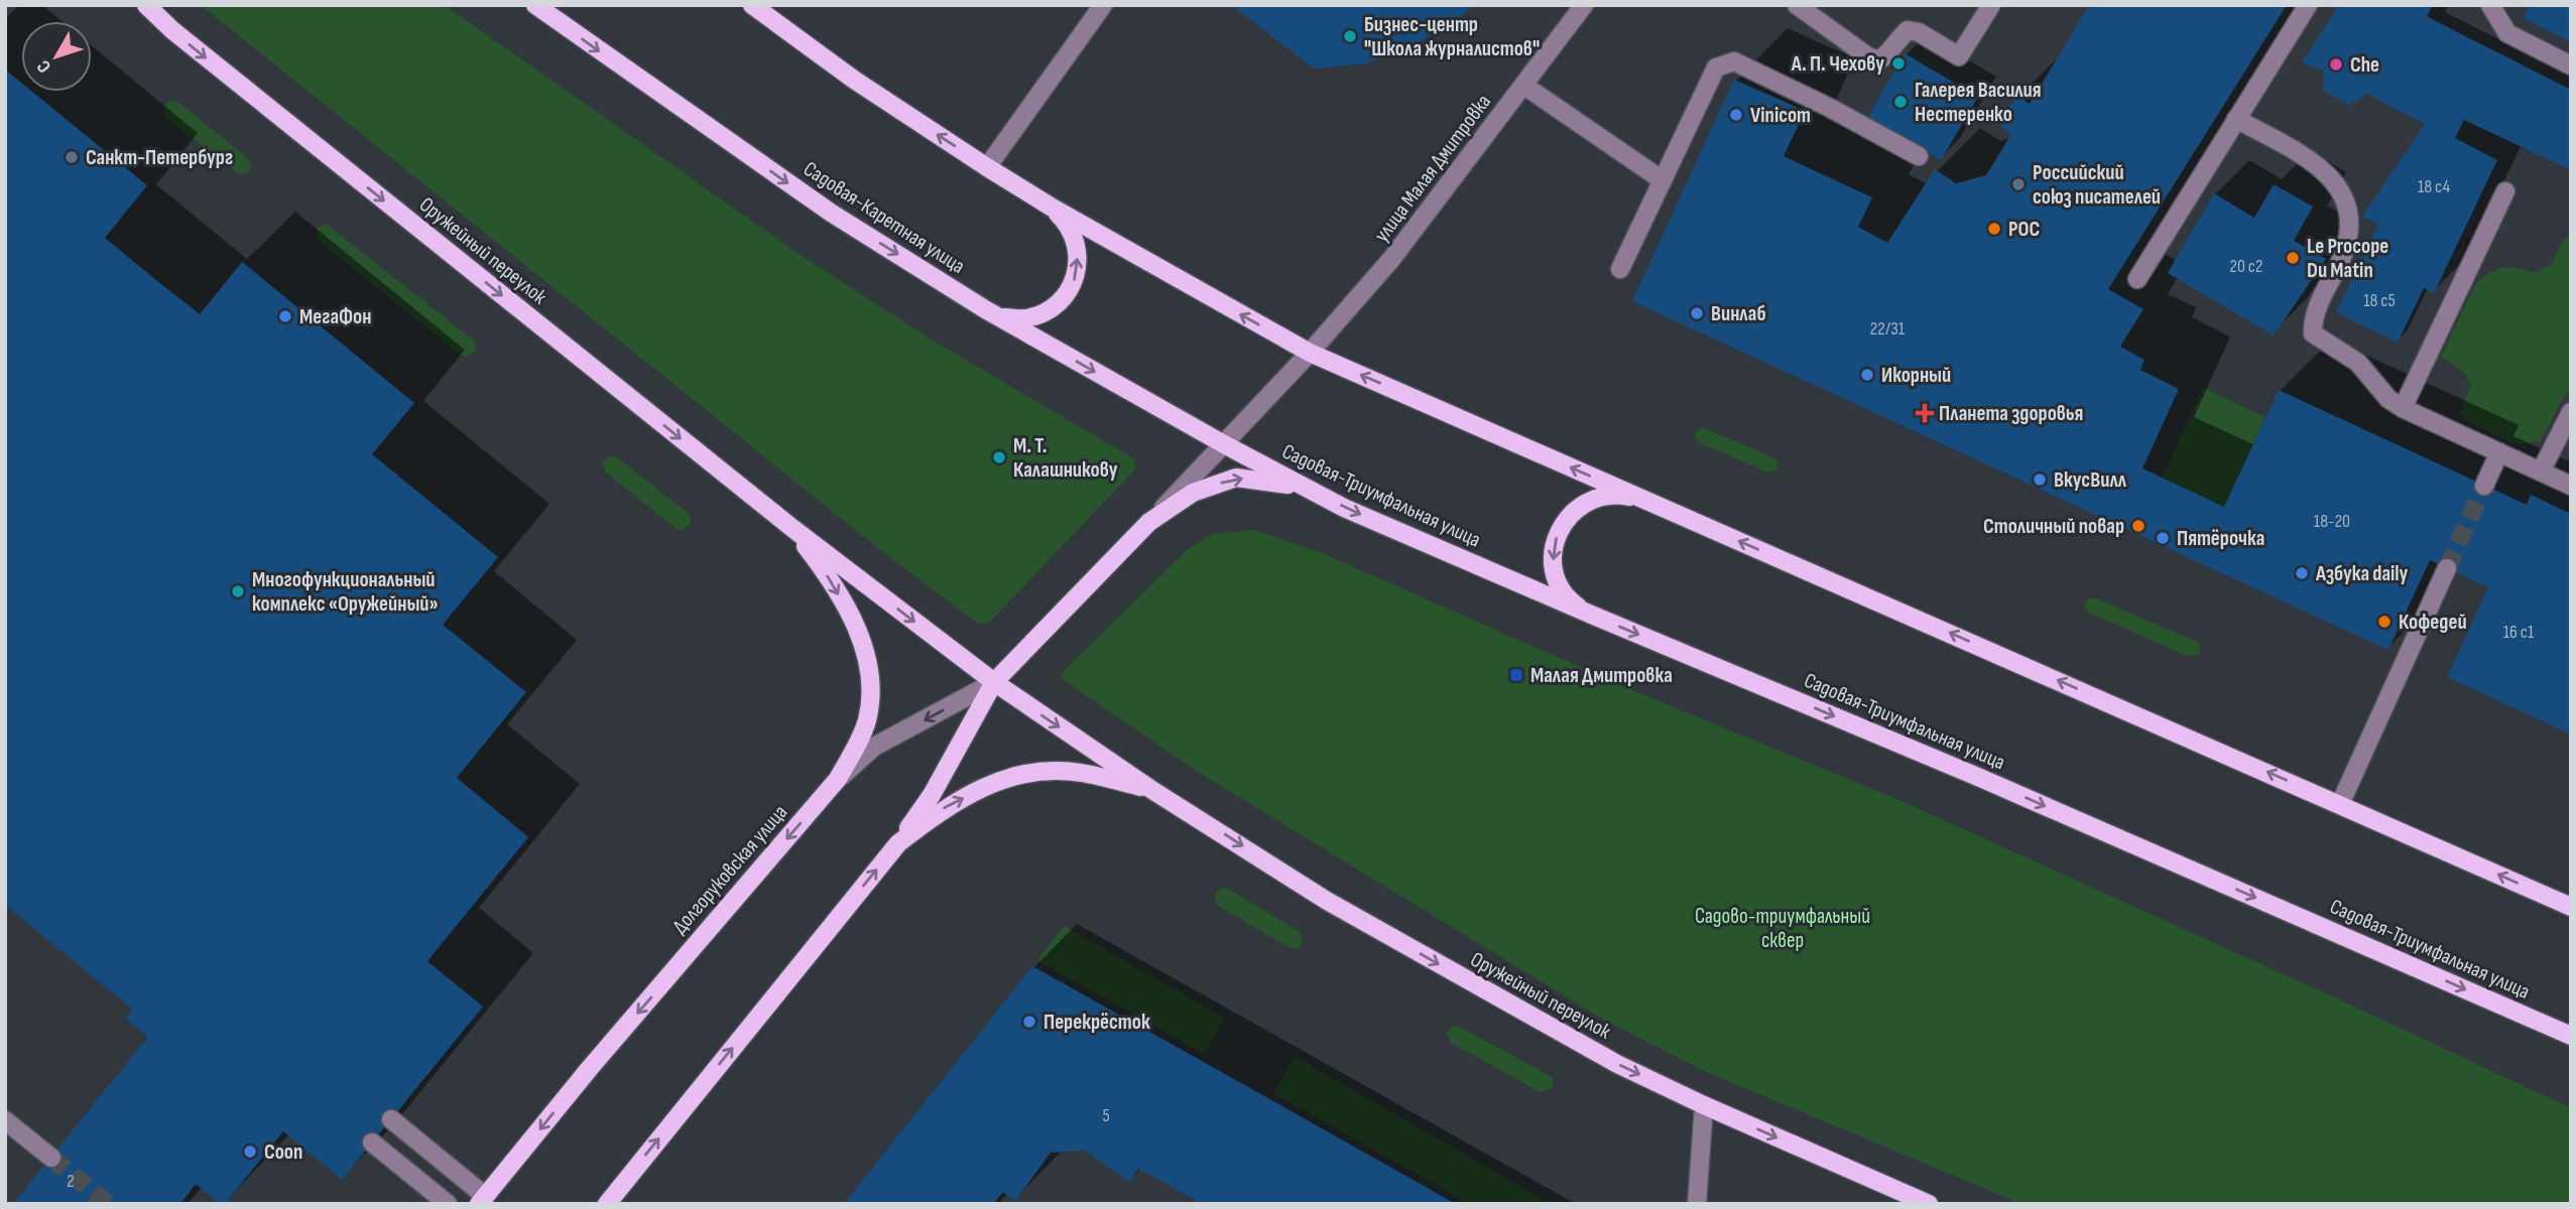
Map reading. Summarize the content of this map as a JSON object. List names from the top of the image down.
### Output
{
  "streets": {
    "main road": [
      "Садовая-Каретная улица",
      "Оружейный переулок",
      "Садовая-Триумфальная улица",
      "Долгоруковская улица"
    ],
    "street": ["улица Малая Дмитровка"]
  },
  "crossings": [
    ["улица Малая Дмитровка", "Садовая-Каретная улица"],
    ["улица Малая Дмитровка", "Садовая-Триумфальная улица"],
    ["Садовая-Каретная улица", "Садовая-Триумфальная улица"],
    ["Оружейный переулок", "Долгоруковская улица"]
  ],
  "one_way": ["Оружейный переулок"],
  "parks": ["Садово-триумфальный сквер"],
  "places": {
    "other": [
      "Бизнес-центр \"Школа журналистов\"",
      "А. П. Чехову",
      "Che",
      "Галерея Василия Нестеренко",
      "Vinicom",
      "Санкт-Петербург",
      "Российский союз писателей",
      "РОС",
      "Le Procope Du Matin",
      "Винлаб",
      "МегаФон",
      "Икорный",
      "М. Т. Калашникову",
      "ВкусВилл",
      "Столичный повар",
      "Пятёрочка",
      "Азбука daily",
      "Многофункциональный комплекс «Оружейный»",
      "Кофедей",
      "Перекрёсток",
      "Coon"
    ],
    "health": ["Планета здоровья"],
    "transit": ["Малая Дмитровка"]
  },
  "house_numbers": [
    "18 с4",
    "20 с2",
    "18 с5",
    "22/31",
    "18-20",
    "16 с1",
    "5",
    "2"
  ],
  "north": "bottom left"
}
